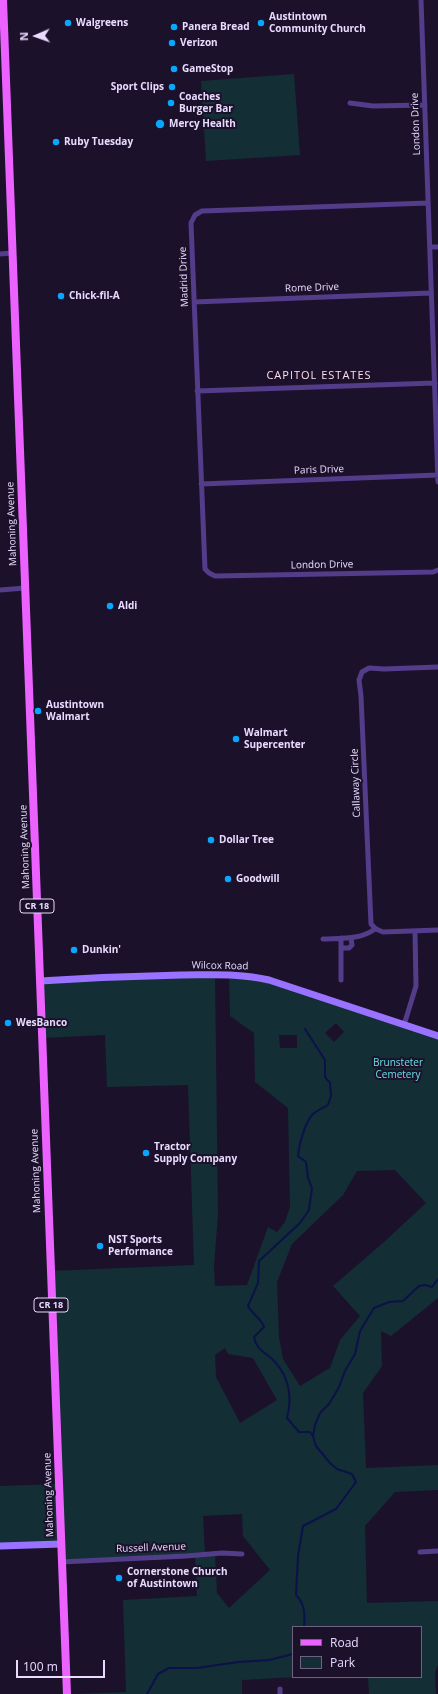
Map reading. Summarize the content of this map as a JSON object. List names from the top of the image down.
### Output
{
  "streets": {
    "main road": ["Mahoning Avenue", "CR 18"],
    "street": [
      "London Drive",
      "Madrid Drive",
      "Rome Drive",
      "Paris Drive",
      "Callaway Circle",
      "Wilcox Road",
      "Russell Avenue"
    ]
  },
  "crossings": [
    ["London Drive", "Madrid Drive"],
    ["London Drive", "Rome Drive"],
    ["London Drive", "Paris Drive"],
    ["Madrid Drive", "Rome Drive"],
    ["Madrid Drive", "Paris Drive"],
    ["Mahoning Avenue", "Wilcox Road"],
    ["Mahoning Avenue", "Russell Avenue"]
  ],
  "districts": ["CAPITOL ESTATES"],
  "parks": ["Brunsteter Cemetery"],
  "places": [
    "Walgreens",
    "Austintown Community Church",
    "Panera Bread",
    "Verizon",
    "GameStop",
    "Sport Clips",
    "Coaches Burger Bar",
    "Mercy Health",
    "Ruby Tuesday",
    "Chick-fil-A",
    "Aldi",
    "Austintown Walmart",
    "Walmart Supercenter",
    "Dollar Tree",
    "Goodwill",
    "Dunkin'",
    "WesBanco",
    "Tractor Supply Company",
    "NST Sports Performance",
    "Cornerstone Church of Austintown"
  ],
  "legend": ["Road", "Park"],
  "scale_bar": "100 m",
  "north": "left"
}
